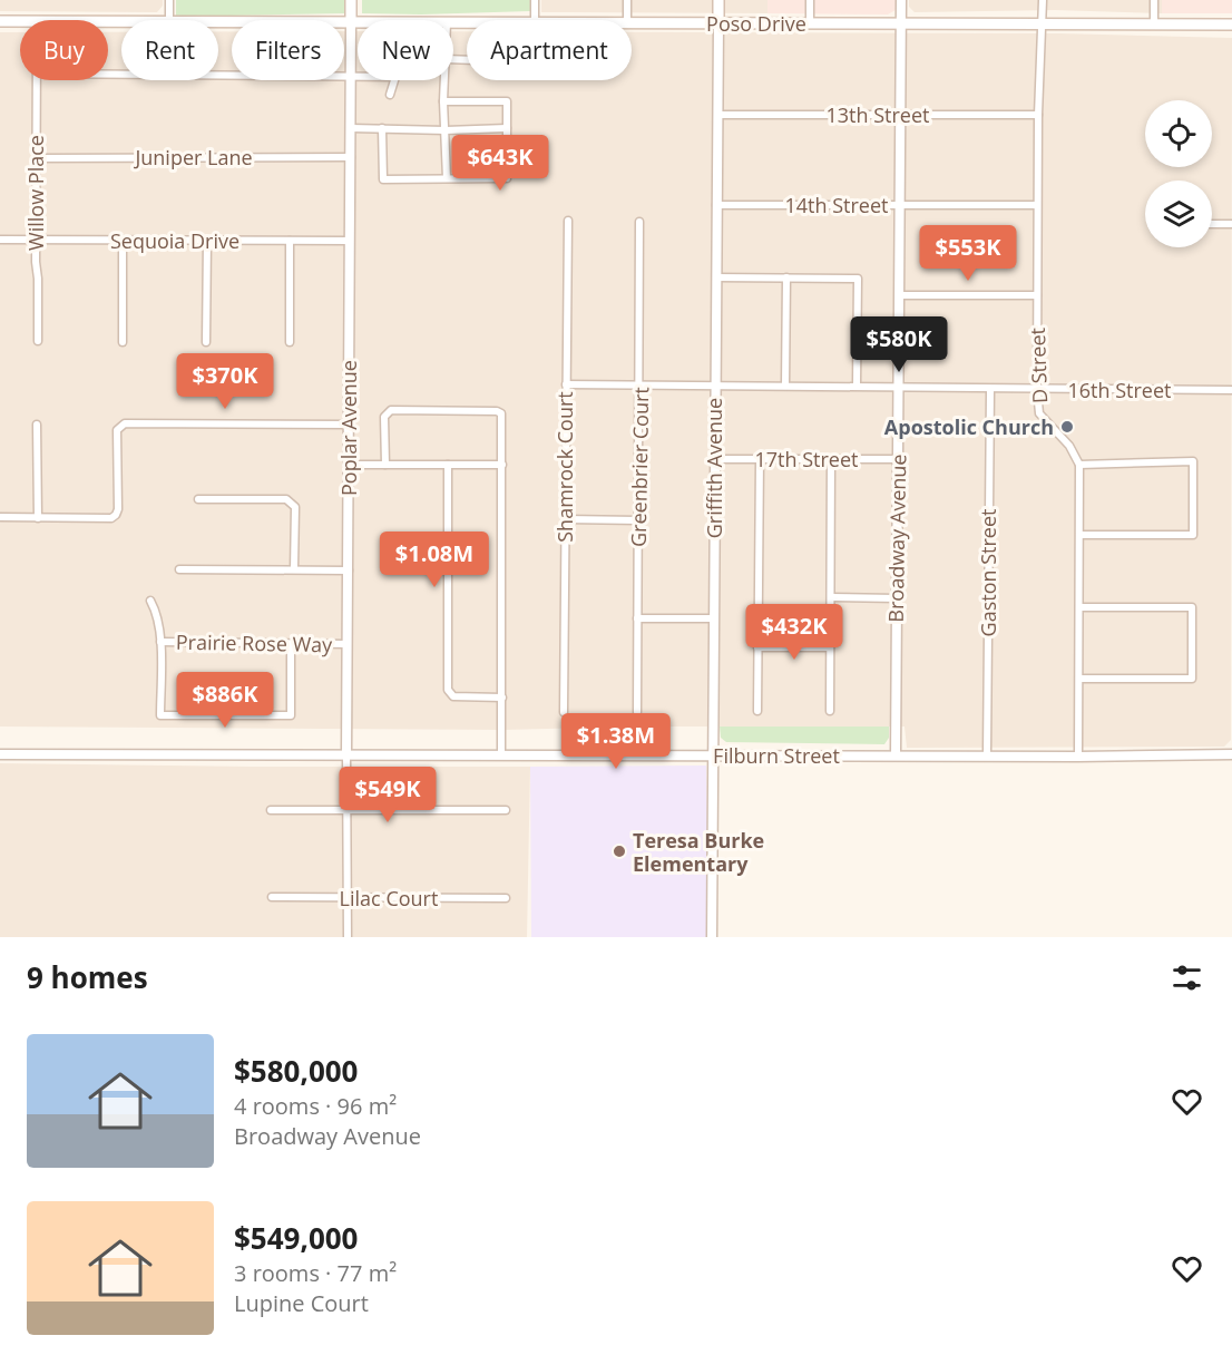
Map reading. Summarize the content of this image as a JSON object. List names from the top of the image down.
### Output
{
  "streets": {
    "main road": ["Poso Drive", "Poplar Avenue", "Griffith Avenue"],
    "street": [
      "13th Street",
      "Juniper Lane",
      "Willow Place",
      "14th Street",
      "Sequoia Drive",
      "D Street",
      "16th Street",
      "17th Street",
      "Shamrock Court",
      "Greenbrier Court",
      "Broadway Avenue",
      "Gaston Street",
      "Prairie Rose Way",
      "Filburn Street",
      "Lilac Court"
    ]
  },
  "crossings": [
    ["Poso Drive", "D Street"],
    ["Poso Drive", "Poplar Avenue"],
    ["Poso Drive", "Griffith Avenue"],
    ["Poso Drive", "Broadway Avenue"],
    ["13th Street", "D Street"],
    ["13th Street", "Griffith Avenue"],
    ["13th Street", "Broadway Avenue"],
    ["Juniper Lane", "Willow Place"],
    ["Juniper Lane", "Poplar Avenue"],
    ["Willow Place", "Sequoia Drive"],
    ["14th Street", "D Street"],
    ["14th Street", "Griffith Avenue"],
    ["14th Street", "Broadway Avenue"],
    ["Sequoia Drive", "Poplar Avenue"],
    ["D Street", "16th Street"],
    ["16th Street", "Shamrock Court"],
    ["16th Street", "Greenbrier Court"],
    ["16th Street", "Griffith Avenue"],
    ["16th Street", "Broadway Avenue"],
    ["16th Street", "Gaston Street"],
    ["Poplar Avenue", "Prairie Rose Way"],
    ["Poplar Avenue", "Filburn Street"],
    ["Poplar Avenue", "Lilac Court"],
    ["17th Street", "Griffith Avenue"],
    ["17th Street", "Broadway Avenue"],
    ["Griffith Avenue", "Filburn Street"],
    ["Broadway Avenue", "Filburn Street"],
    ["Gaston Street", "Filburn Street"]
  ],
  "places": ["Apostolic Church", "Teresa Burke Elementary"],
  "page": {
    "chip": [
      "Buy",
      "Rent",
      "Filters",
      "New",
      "Apartment"
    ],
    "price": [
      "$643K",
      "$553K",
      "$580K",
      "$370K",
      "$1.08M",
      "$432K",
      "$886K",
      "$1.38M",
      "$549K"
    ],
    "heading": "9 homes",
    "list": [
      {
        "name": "$580,000",
        "note": "4 rooms · 96 m² · Broadway Avenue"
      },
      {
        "name": "$549,000",
        "note": "3 rooms · 77 m² · Lupine Court"
      }
    ]
  }
}
